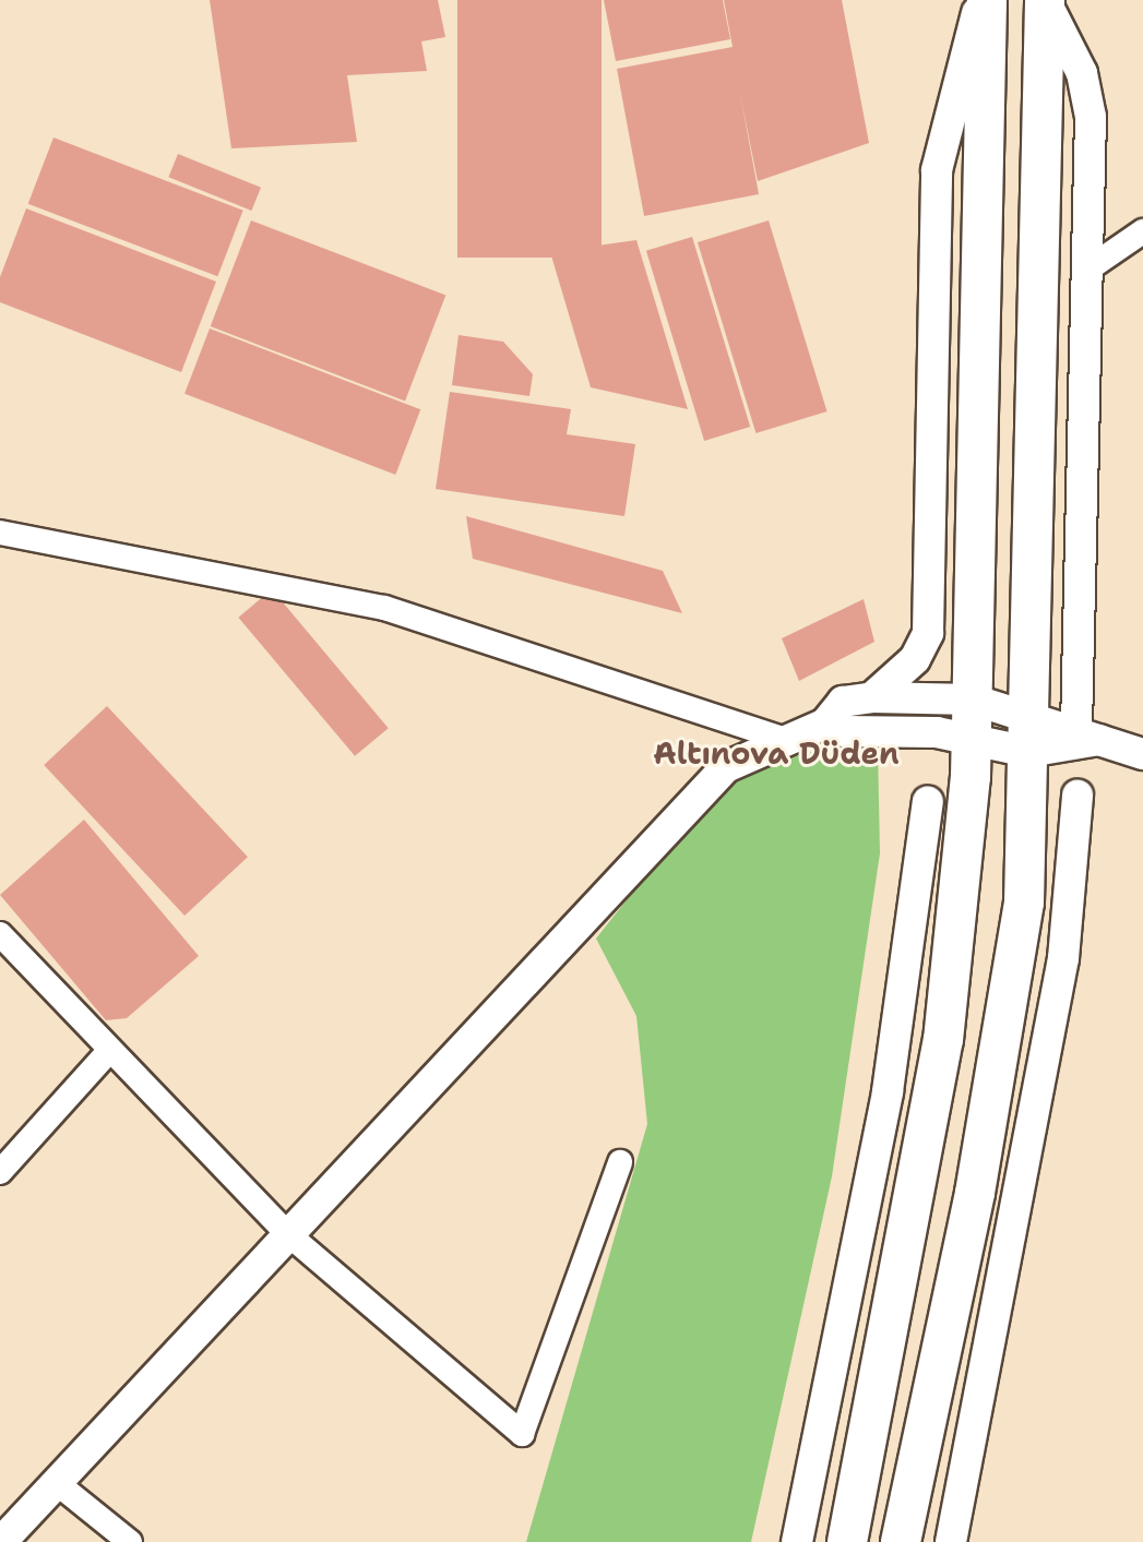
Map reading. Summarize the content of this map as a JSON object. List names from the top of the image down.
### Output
{
  "districts": ["Altınova Düden"]
}
